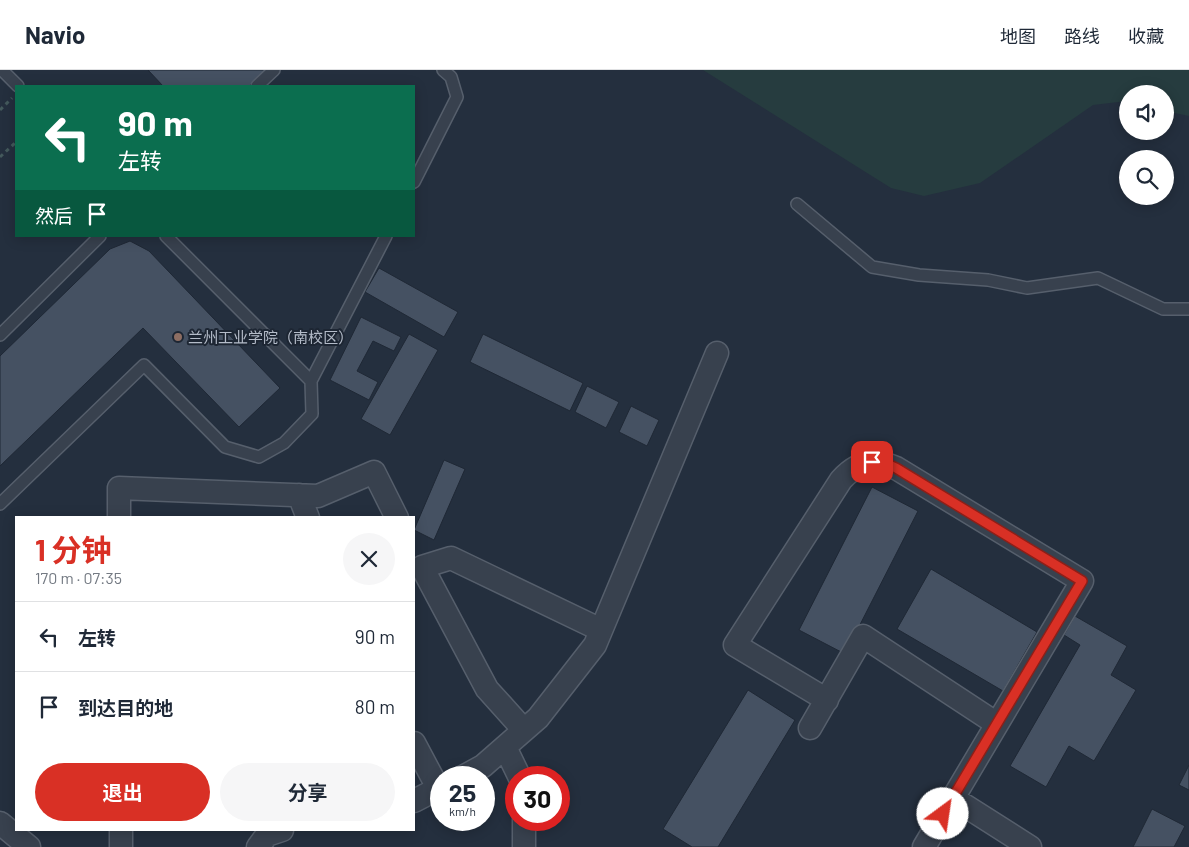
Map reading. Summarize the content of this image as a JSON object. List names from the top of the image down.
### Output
{
  "places": ["兰州工业学院（南校区）"],
  "page": {
    "header": "Navio",
    "nav": ["地图", "路线", "收藏"],
    "turn": ["90 m", "左转"],
    "then": "然后",
    "heading": ["1 分钟", "170 m · 07:35"],
    "list": [
      {
        "name": "左转",
        "value": "90 m"
      },
      {
        "name": "到达目的地",
        "value": "80 m"
      }
    ],
    "buttons": ["退出", "分享"],
    "speed": "25 km/h",
    "limit": "30"
  }
}
